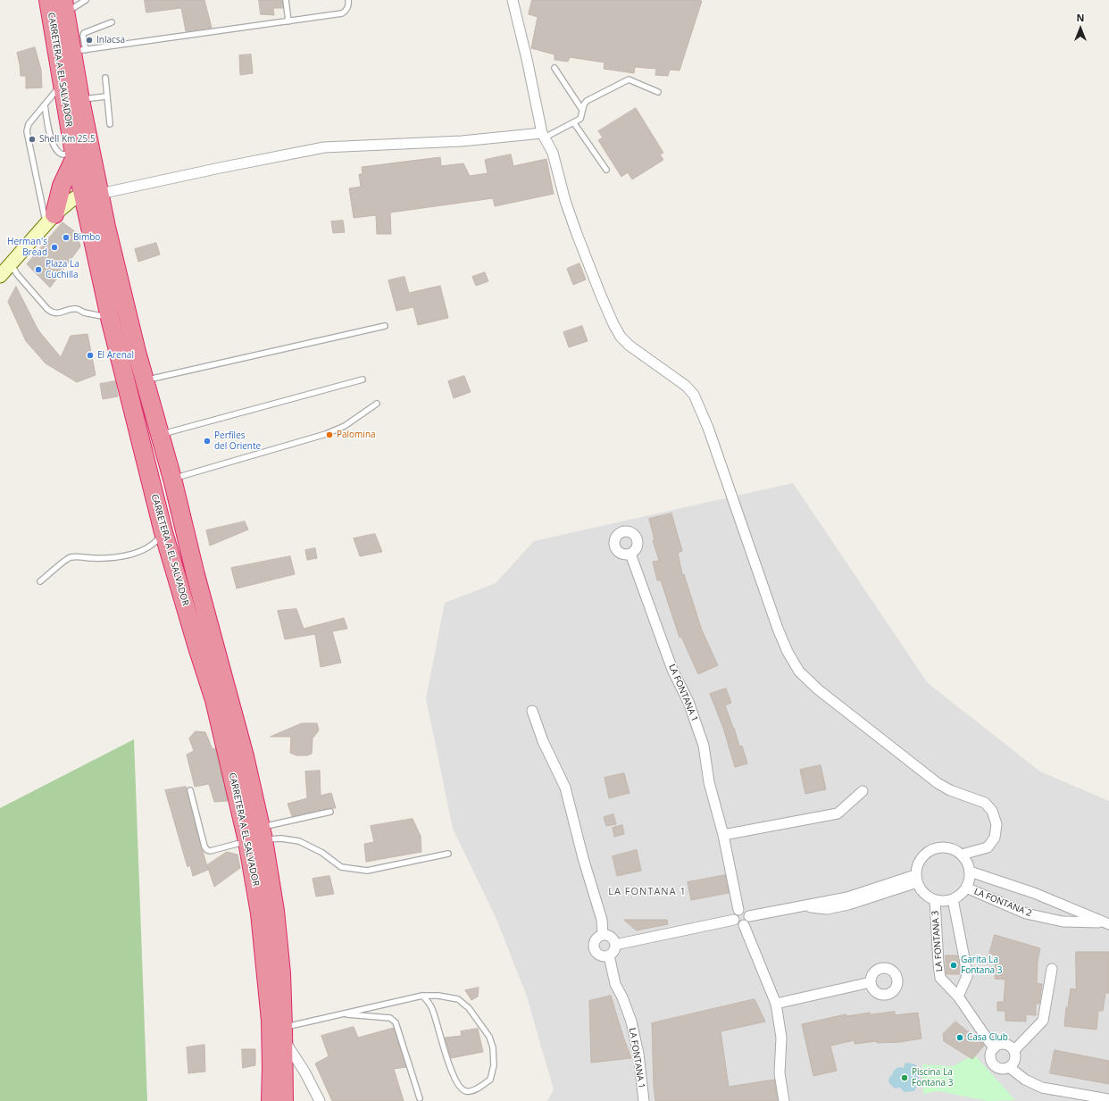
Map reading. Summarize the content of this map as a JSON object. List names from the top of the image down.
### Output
{
  "streets": {
    "highway": ["CARRETERA A EL SALVADOR"],
    "street": ["LA FONTANA 1", "LA FONTANA 2", "LA FONTANA 3"]
  },
  "crossings": [
    ["LA FONTANA 2", "LA FONTANA 3"]
  ],
  "districts": ["LA FONTANA 1"],
  "places": [
    "Inlacsa",
    "Shell Km 25.5",
    "Bimbo",
    "Herman's Bread",
    "Plaza La Cuchilla",
    "El Arenal",
    "Palomina",
    "Perfiles del Oriente",
    "Garita La Fontana 3",
    "Casa Club",
    "Piscina La Fontana 3"
  ],
  "north": "top"
}
